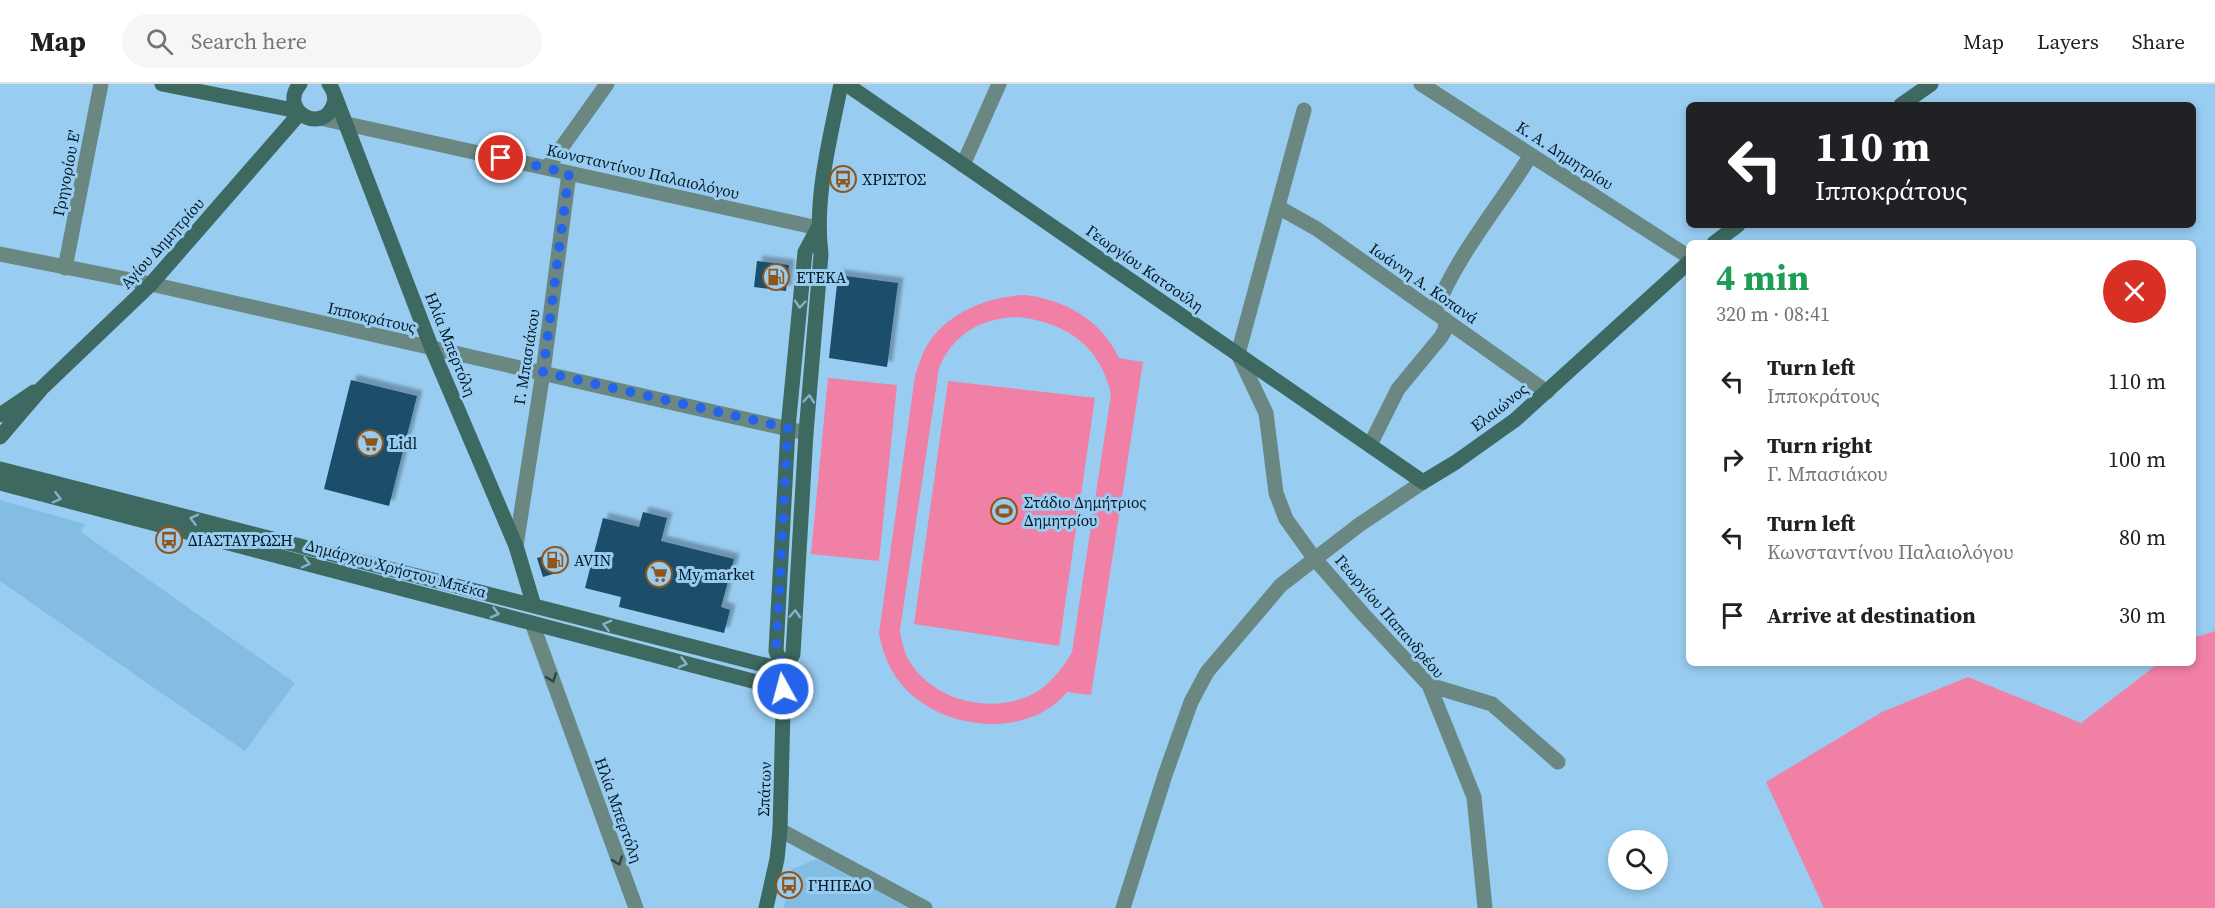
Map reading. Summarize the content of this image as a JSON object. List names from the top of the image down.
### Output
{
  "streets": {
    "main road": [
      "Αγίου Δημητρίου",
      "Γεωργίου Κατσούλη",
      "Ηλία Μπερτόλη",
      "Ελαιώνος",
      "Δημάρχου Χρήστου Μπέκα",
      "Σπάτων"
    ],
    "street": [
      "Κ. Α. Δημητρίου",
      "Κωνσταντίνου Παλαιολόγου",
      "Γρηγορίου Ε'",
      "Ιωάννη Α. Κοπανά",
      "Ιπποκράτους",
      "Γ. Μπασιάκου",
      "Γεωργίου Παπανδρέου"
    ]
  },
  "crossings": [
    ["Κωνσταντίνου Παλαιολόγου", "Ηλία Μπερτόλη"],
    ["Κωνσταντίνου Παλαιολόγου", "Γ. Μπασιάκου"],
    ["Γρηγορίου Ε'", "Ιπποκράτους"],
    ["Αγίου Δημητρίου", "Ιπποκράτους"],
    ["Γεωργίου Κατσούλη", "Ελαιώνος"],
    ["Γεωργίου Κατσούλη", "Γεωργίου Παπανδρέου"],
    ["Ιωάννη Α. Κοπανά", "Ελαιώνος"],
    ["Ιπποκράτους", "Ηλία Μπερτόλη"],
    ["Ιπποκράτους", "Γ. Μπασιάκου"],
    ["Ηλία Μπερτόλη", "Γ. Μπασιάκου"],
    ["Ηλία Μπερτόλη", "Δημάρχου Χρήστου Μπέκα"],
    ["Ελαιώνος", "Γεωργίου Παπανδρέου"],
    ["Δημάρχου Χρήστου Μπέκα", "Σπάτων"]
  ],
  "one_way": ["Ηλία Μπερτόλη"],
  "places": {
    "bus stop": ["ΧΡΙΣΤΟΣ", "ΔΙΑΣΤΑΥΡΩΣΗ", "ΓΗΠΕΔΟ"],
    "fuel station": ["ΕΤΕΚΑ", "AVIN"],
    "supermarket": ["Lidl", "My market"],
    "sports": ["Στάδιο Δημήτριος Δημητρίου"]
  },
  "page": {
    "header": "Map",
    "search": "Search here",
    "nav": ["Map", "Layers", "Share"],
    "turn": ["110 m", "Ιπποκράτους"],
    "heading": ["4 min", "320 m · 08:41"],
    "list": [
      {
        "name": "Turn left",
        "note": "Ιπποκράτους",
        "value": "110 m"
      },
      {
        "name": "Turn right",
        "note": "Γ. Μπασιάκου",
        "value": "100 m"
      },
      {
        "name": "Turn left",
        "note": "Κωνσταντίνου Παλαιολόγου",
        "value": "80 m"
      },
      {
        "name": "Arrive at destination",
        "value": "30 m"
      }
    ]
  }
}
